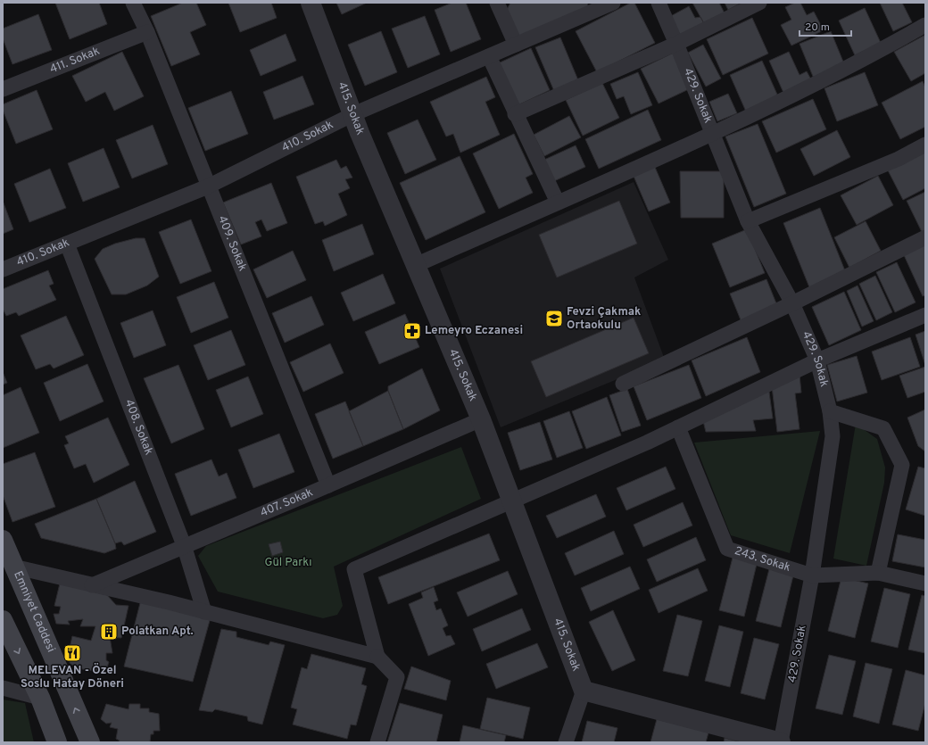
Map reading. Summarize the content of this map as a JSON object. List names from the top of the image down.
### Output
{
  "streets": {
    "main road": ["Emniyet Caddesi"],
    "street": [
      "411. Sokak",
      "429. Sokak",
      "415. Sokak",
      "410. Sokak",
      "409. Sokak",
      "408. Sokak",
      "407. Sokak",
      "243. Sokak"
    ]
  },
  "crossings": [
    ["411. Sokak", "409. Sokak"],
    ["429. Sokak", "243. Sokak"],
    ["415. Sokak", "410. Sokak"],
    ["415. Sokak", "407. Sokak"],
    ["410. Sokak", "409. Sokak"],
    ["410. Sokak", "408. Sokak"],
    ["409. Sokak", "407. Sokak"],
    ["408. Sokak", "407. Sokak"]
  ],
  "parks": ["Gül Parkı"],
  "places": {
    "school or university": ["Fevzi Çakmak Ortaokulu"],
    "pharmacy": ["Lemeyro Eczanesi"],
    "building": ["Polatkan Apt."],
    "restaurant": ["MELEVAN - Özel Soslu Hatay Döneri"]
  },
  "scale_bar": "20 m"
}
